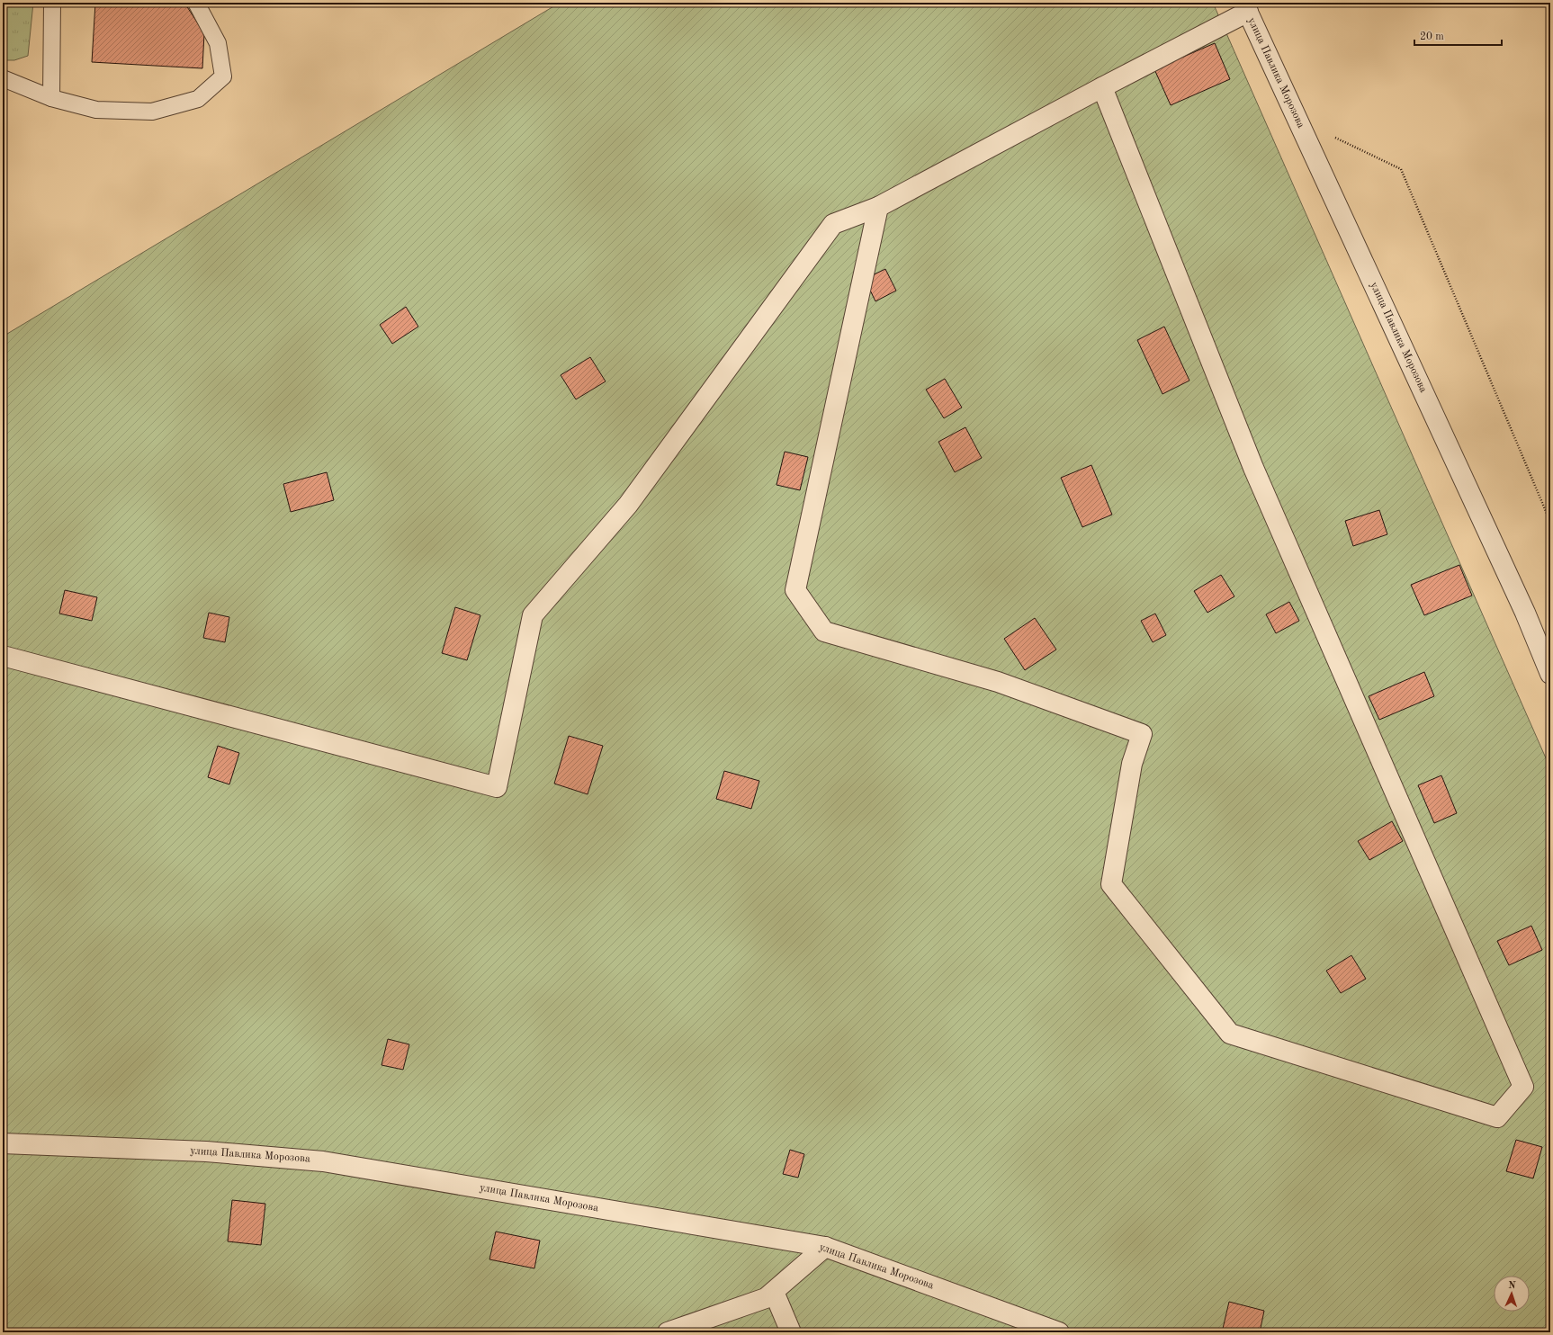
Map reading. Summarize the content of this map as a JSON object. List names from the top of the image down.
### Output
{
  "streets": {
    "street": ["улица Павлика Морозова"]
  },
  "scale_bar": "20 m",
  "north": "top"
}
